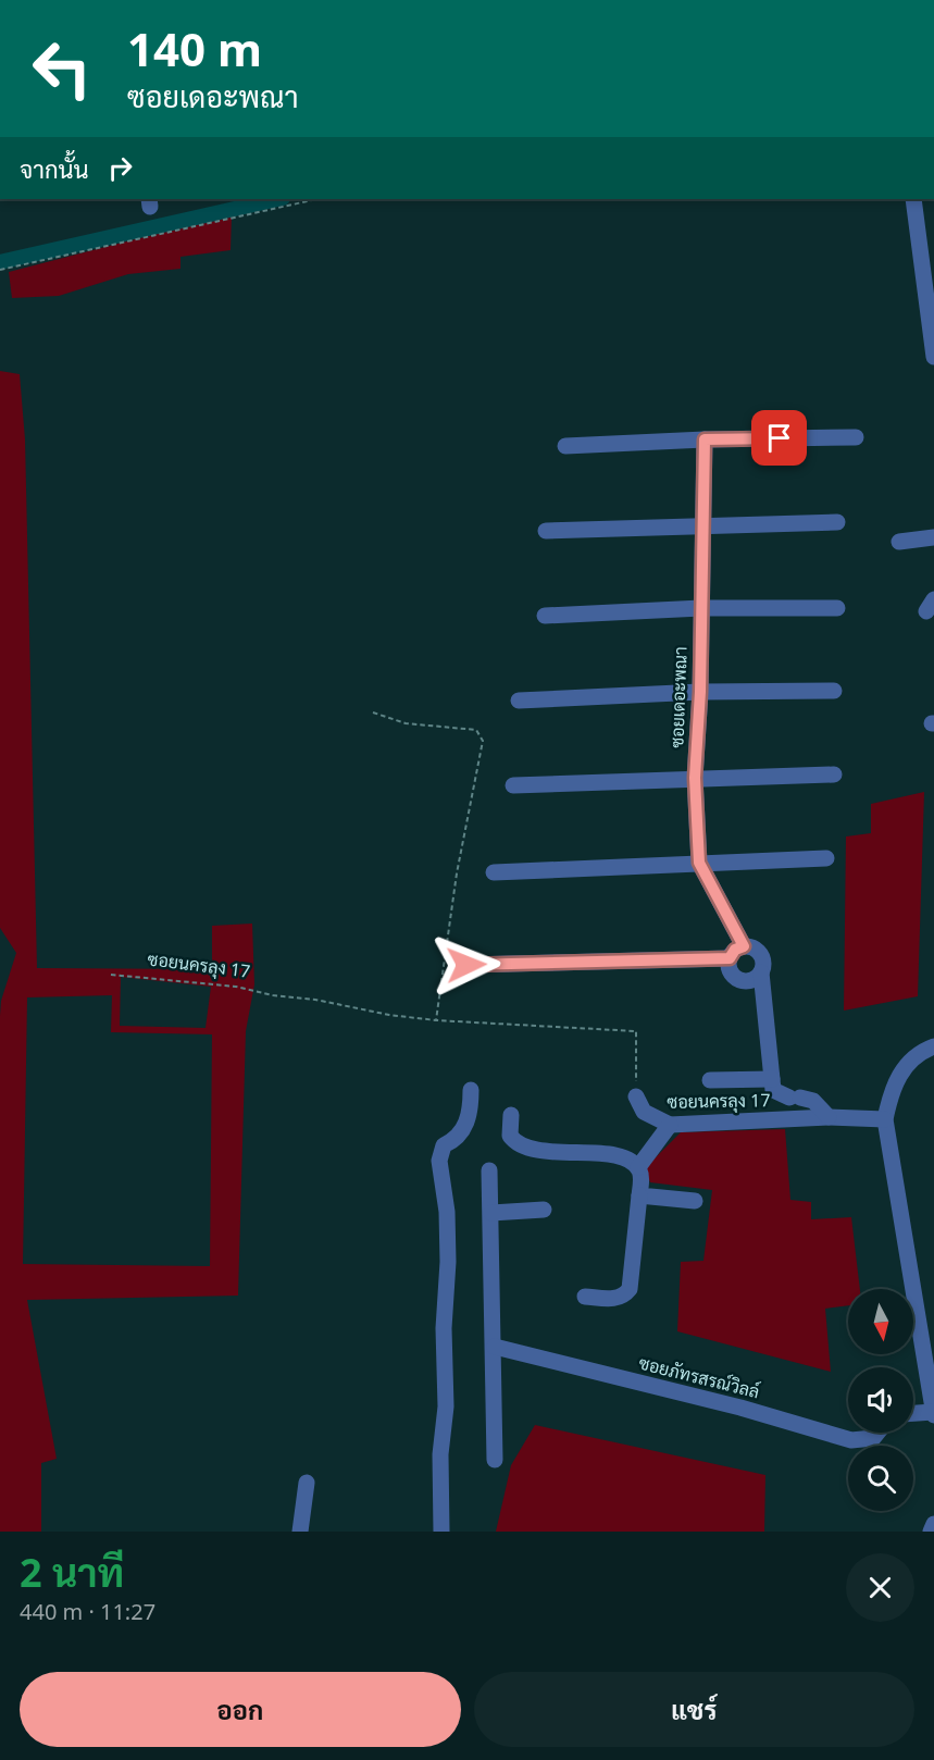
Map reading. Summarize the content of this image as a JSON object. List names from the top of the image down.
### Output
{
  "streets": {
    "street": ["ซอยเดอะพณา", "ซอยนครลุง 17", "ซอยภัทรสรณ์วิลล์"]
  },
  "north": "bottom",
  "page": {
    "turn": ["140 m", "ซอยเดอะพณา"],
    "then": "จากนั้น",
    "heading": ["2 นาที", "440 m · 11:27"],
    "buttons": ["ออก", "แชร์"]
  }
}
